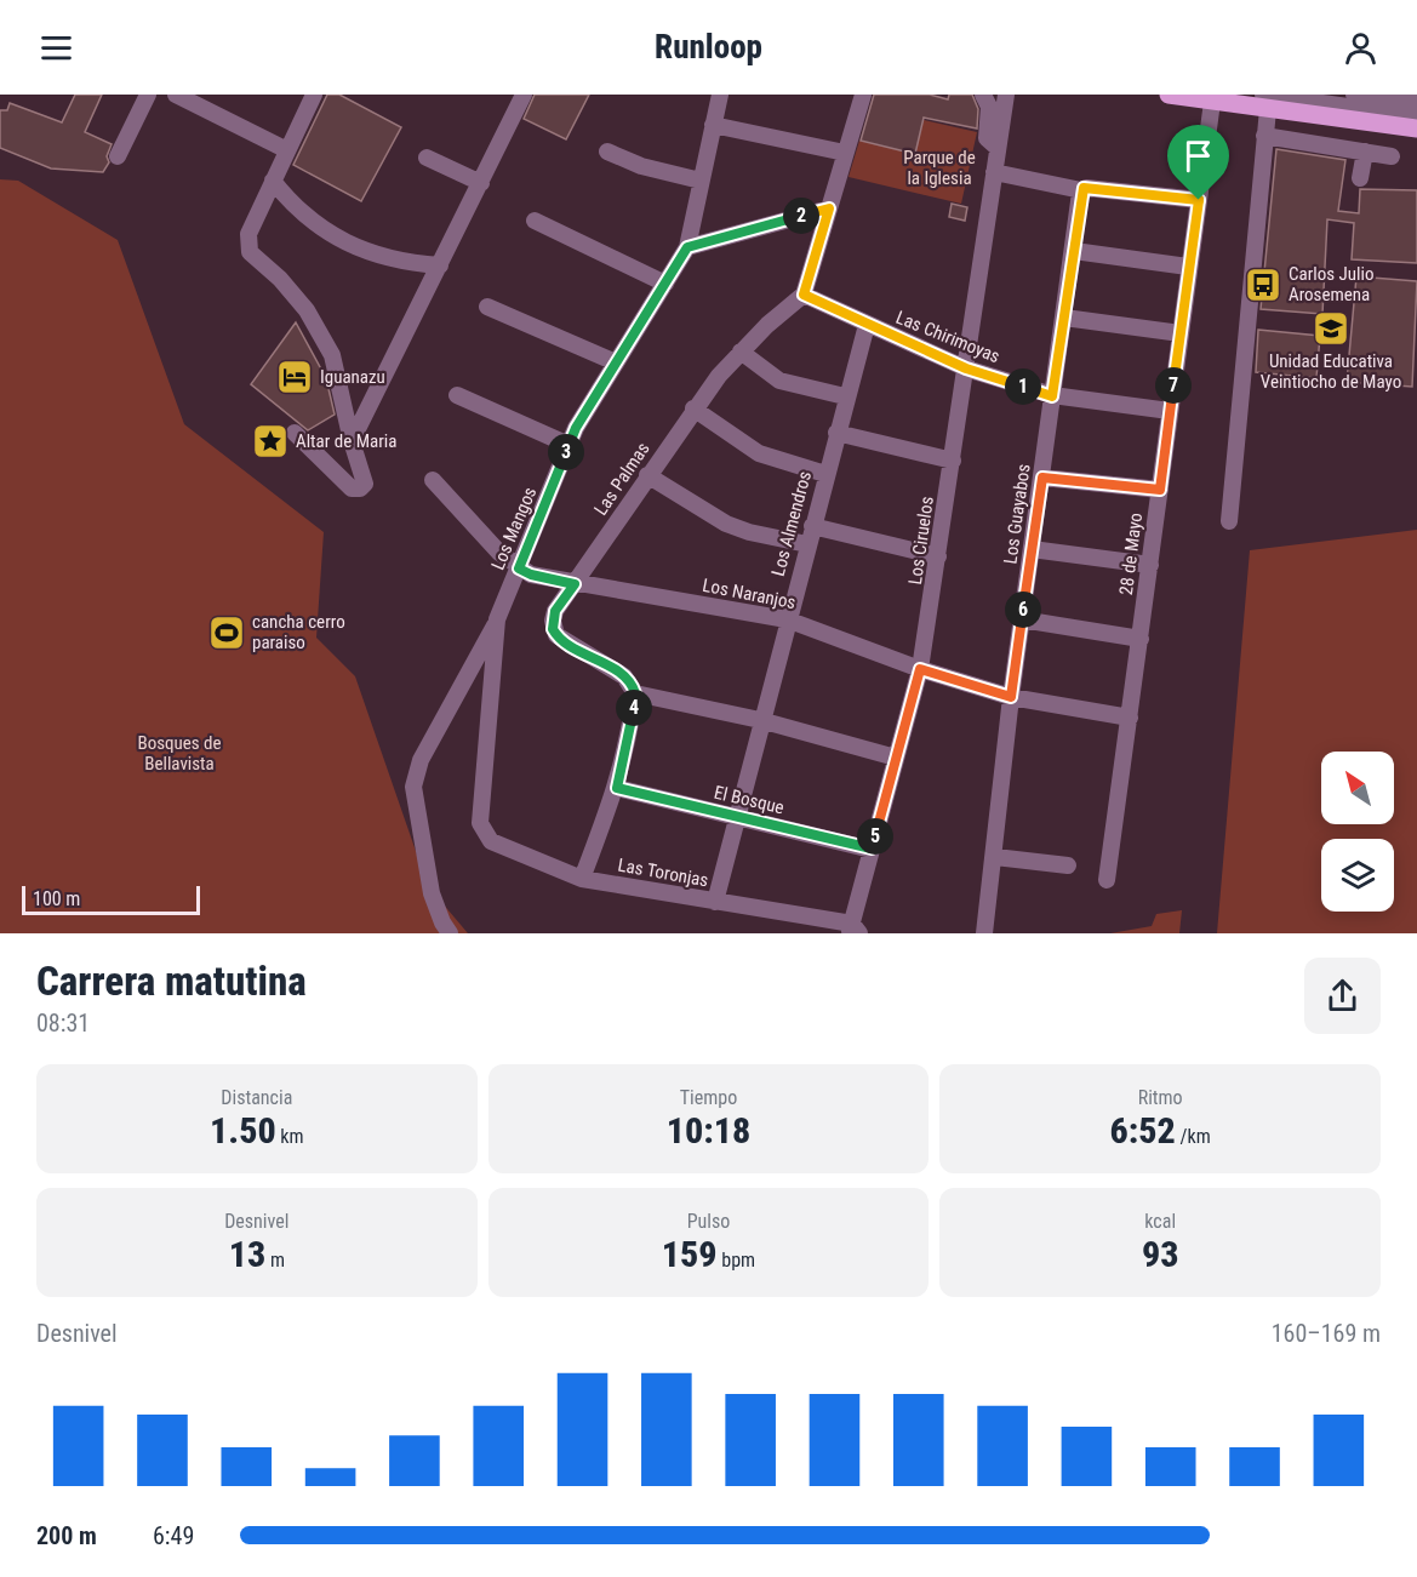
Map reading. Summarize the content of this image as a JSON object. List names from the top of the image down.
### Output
{
  "streets": {
    "street": [
      "Las Chirimoyas",
      "Las Palmas",
      "Los Guayabos",
      "Los Almendros",
      "Los Mangos",
      "Los Ciruelos",
      "28 de Mayo",
      "Los Naranjos",
      "El Bosque",
      "Las Toronjas"
    ]
  },
  "crossings": [
    ["Las Chirimoyas", "Las Palmas"],
    ["Las Chirimoyas", "Los Guayabos"],
    ["Las Chirimoyas", "Los Almendros"],
    ["Las Chirimoyas", "Los Ciruelos"],
    ["Las Chirimoyas", "28 de Mayo"],
    ["Las Palmas", "Los Naranjos"],
    ["Los Guayabos", "Los Naranjos"],
    ["Los Almendros", "Los Naranjos"],
    ["Los Almendros", "El Bosque"],
    ["Los Almendros", "Las Toronjas"],
    ["Los Mangos", "Los Naranjos"],
    ["Los Mangos", "Las Toronjas"],
    ["Los Ciruelos", "Los Naranjos"],
    ["Los Ciruelos", "El Bosque"],
    ["Los Ciruelos", "Las Toronjas"],
    ["28 de Mayo", "Los Naranjos"]
  ],
  "parks": ["Parque de la Iglesia", "Bosques de Bellavista"],
  "places": {
    "bus stop": ["Carlos Julio Arosemena"],
    "school or university": ["Unidad Educativa Veintiocho de Mayo"],
    "hotel": ["Iguanazu"],
    "place": ["Altar de Maria"],
    "sports": ["cancha cerro paraiso"]
  },
  "scale_bar": "100 m",
  "north": "top left",
  "page": {
    "header": "Runloop",
    "pins": [
      "2",
      "7",
      "1",
      "3",
      "6",
      "4",
      "5"
    ],
    "scale": "100 m",
    "heading": ["Carrera matutina", "08:31"],
    "stats": [
      ["Distancia", "1.50 km"],
      ["Tiempo", "10:18"],
      ["Ritmo", "6:52 /km"],
      ["Desnivel", "13 m"],
      ["Pulso", "159 bpm"],
      ["kcal", "93"]
    ],
    "chart": ["Desnivel", "160–169 m"],
    "list": [
      {
        "name": "200 m",
        "note": "6:49"
      }
    ]
  }
}
